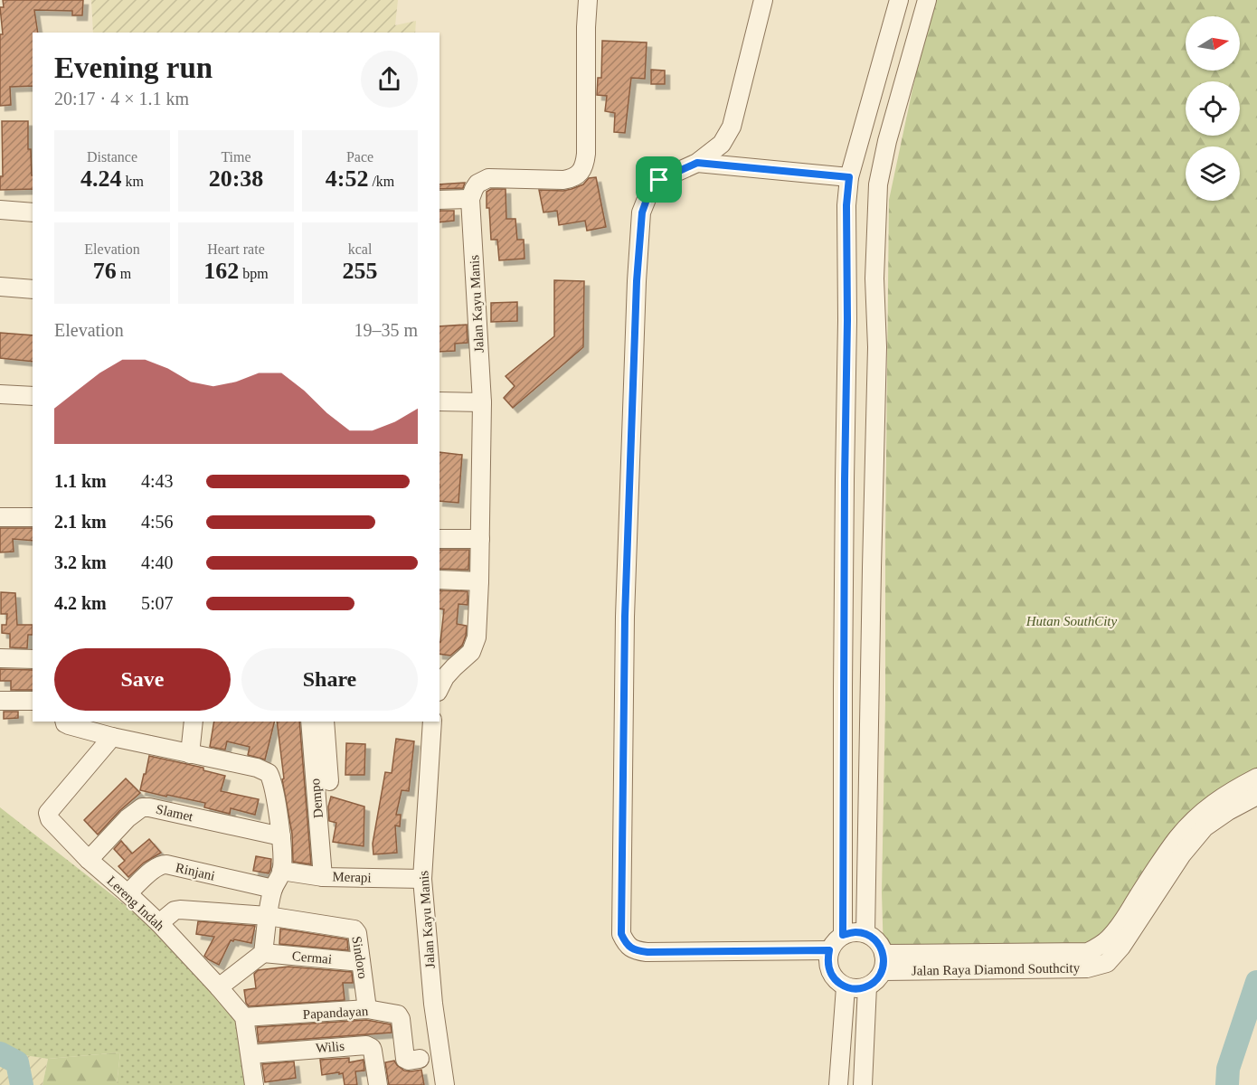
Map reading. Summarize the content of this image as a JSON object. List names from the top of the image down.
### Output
{
  "streets": {
    "street": [
      "Jalan Kayu Manis",
      "Dempo",
      "Slamet",
      "Rinjani",
      "Merapi",
      "Lereng Indah",
      "Cermai",
      "Sindoro",
      "Jalan Raya Diamond Southcity",
      "Papandayan",
      "Wilis"
    ]
  },
  "crossings": [
    ["Jalan Kayu Manis", "Merapi"],
    ["Dempo", "Merapi"],
    ["Slamet", "Lereng Indah"],
    ["Rinjani", "Lereng Indah"],
    ["Lereng Indah", "Papandayan"],
    ["Cermai", "Sindoro"],
    ["Sindoro", "Papandayan"]
  ],
  "parks": ["Hutan SouthCity"],
  "north": "right",
  "page": {
    "heading": ["Evening run", "20:17 · 4 × 1.1 km"],
    "stats": [
      ["Distance", "4.24 km"],
      ["Time", "20:38"],
      ["Pace", "4:52 /km"],
      ["Elevation", "76 m"],
      ["Heart rate", "162 bpm"],
      ["kcal", "255"]
    ],
    "chart": ["Elevation", "19–35 m"],
    "list": [
      {
        "name": "1.1 km",
        "note": "4:43"
      },
      {
        "name": "2.1 km",
        "note": "4:56"
      },
      {
        "name": "3.2 km",
        "note": "4:40"
      },
      {
        "name": "4.2 km",
        "note": "5:07"
      }
    ],
    "buttons": ["Save", "Share"]
  }
}
